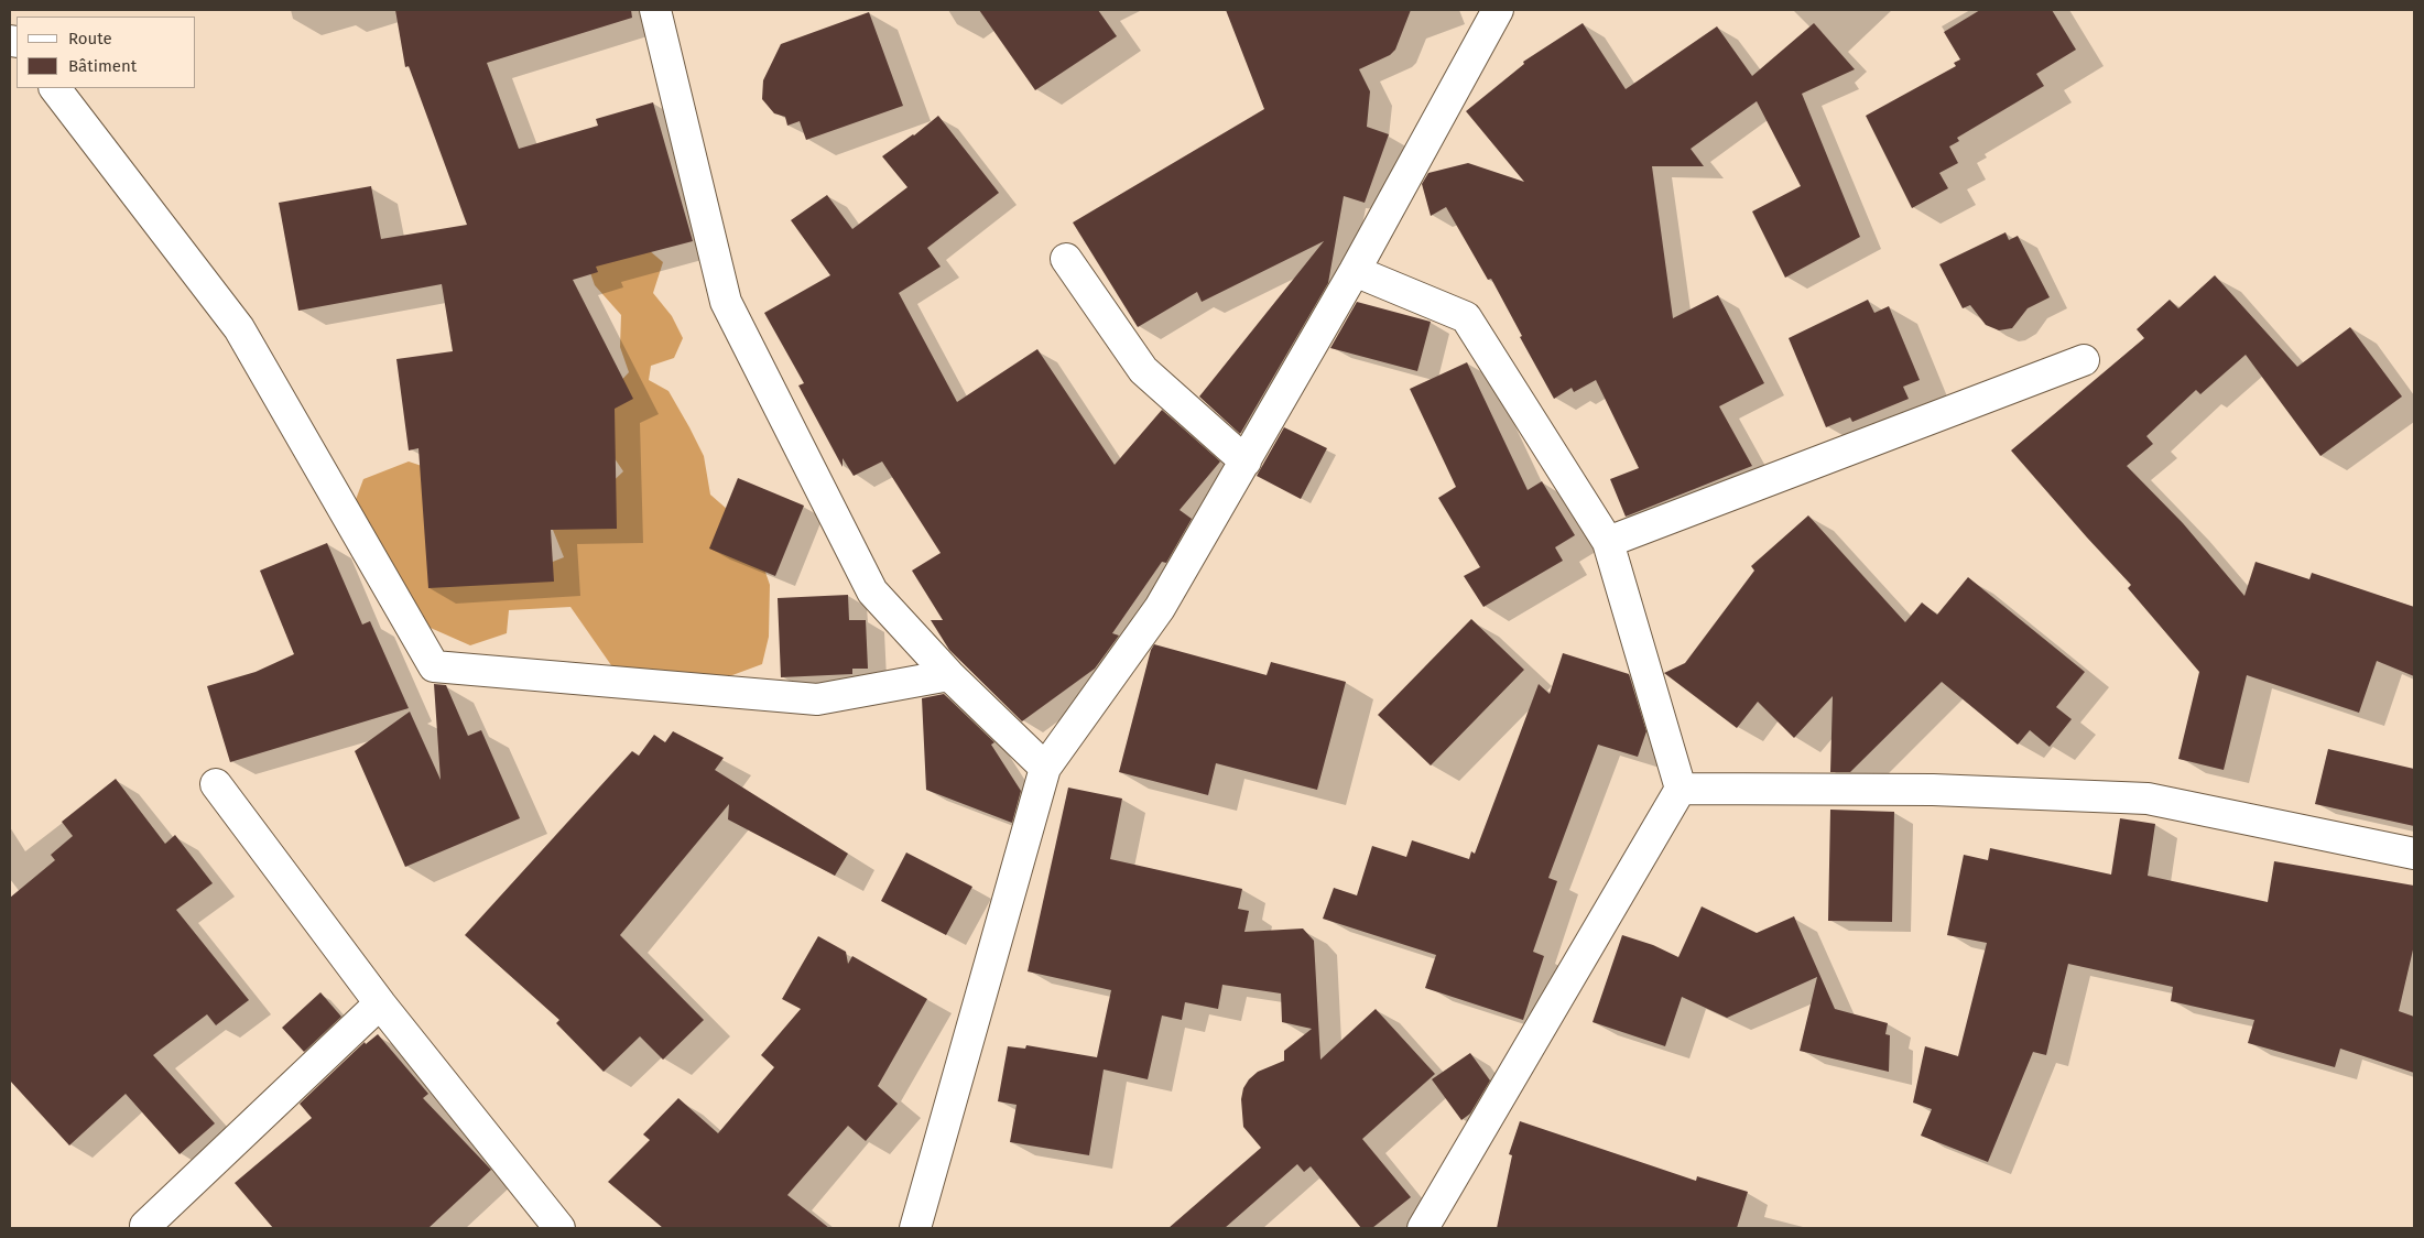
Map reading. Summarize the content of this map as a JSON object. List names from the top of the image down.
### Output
{
  "legend": ["Route", "Bâtiment"]
}
